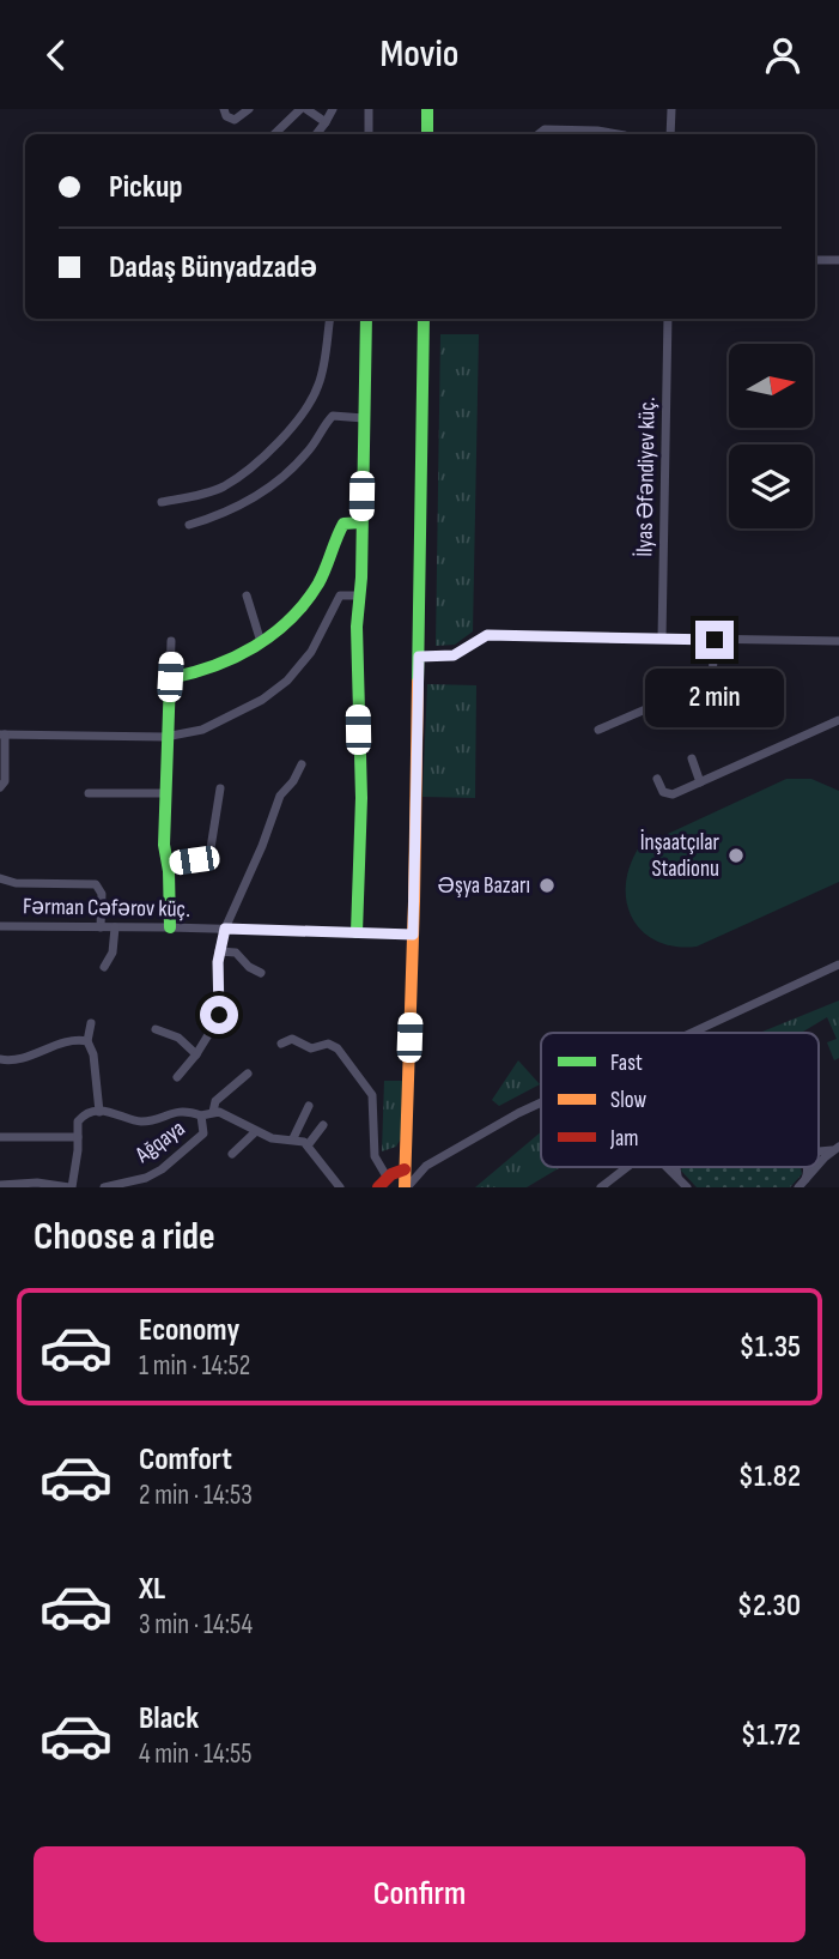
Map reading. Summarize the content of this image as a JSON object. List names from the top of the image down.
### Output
{
  "streets": {
    "street": ["İlyas Əfəndiyev küç.", "Fərman Cəfərov küç.", "Ağqaya"]
  },
  "places": ["İnşaatçılar Stadionu", "Əşya Bazarı"],
  "legend": ["Fast", "Slow", "Jam"],
  "north": "right",
  "page": {
    "header": "Movio",
    "banner": ["Pickup", "Dadaş Bünyadzadə"],
    "bubble": "2 min",
    "heading": "Choose a ride",
    "list": [
      {
        "name": "Economy",
        "note": "1 min · 14:52",
        "value": "$1.35"
      },
      {
        "name": "Comfort",
        "note": "2 min · 14:53",
        "value": "$1.82"
      },
      {
        "name": "XL",
        "note": "3 min · 14:54",
        "value": "$2.30"
      },
      {
        "name": "Black",
        "note": "4 min · 14:55",
        "value": "$1.72"
      }
    ],
    "buttons": "Confirm"
  }
}
